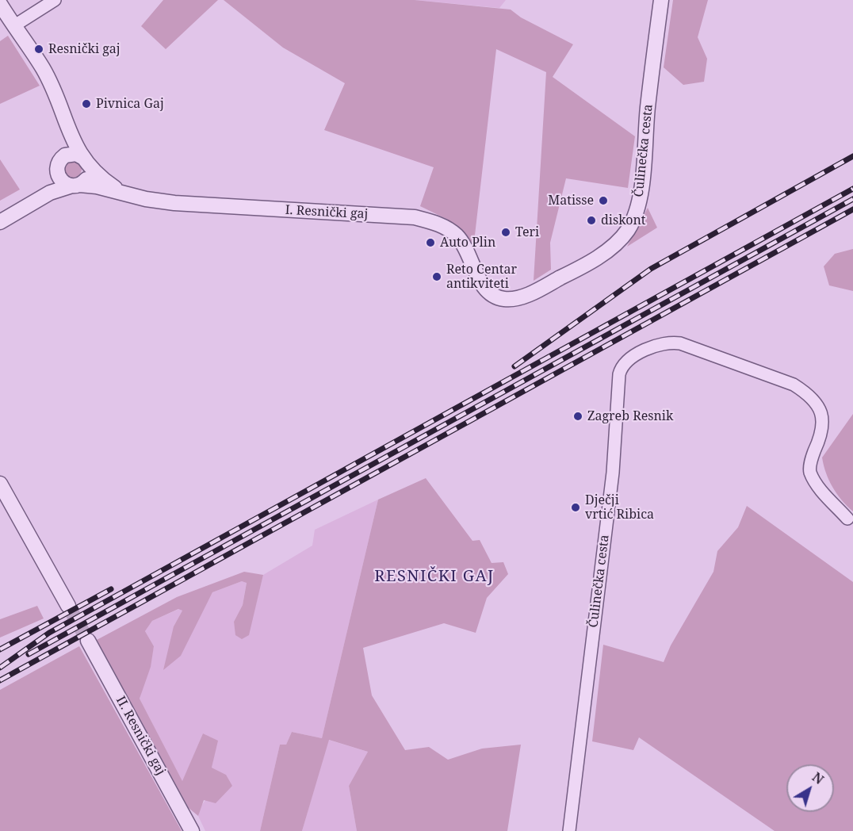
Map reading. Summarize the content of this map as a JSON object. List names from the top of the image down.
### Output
{
  "streets": {
    "street": ["Čulinečka cesta", "I. Resnički gaj", "II. Resnički gaj"]
  },
  "crossings": [
    ["Čulinečka cesta", "I. Resnički gaj"]
  ],
  "districts": ["RESNIČKI GAJ"],
  "places": [
    "Resnički gaj",
    "Pivnica Gaj",
    "Matisse",
    "diskont",
    "Teri",
    "Auto Plin",
    "Reto Centar antikviteti",
    "Zagreb Resnik",
    "Dječji vrtić Ribica"
  ],
  "north": "top right"
}
